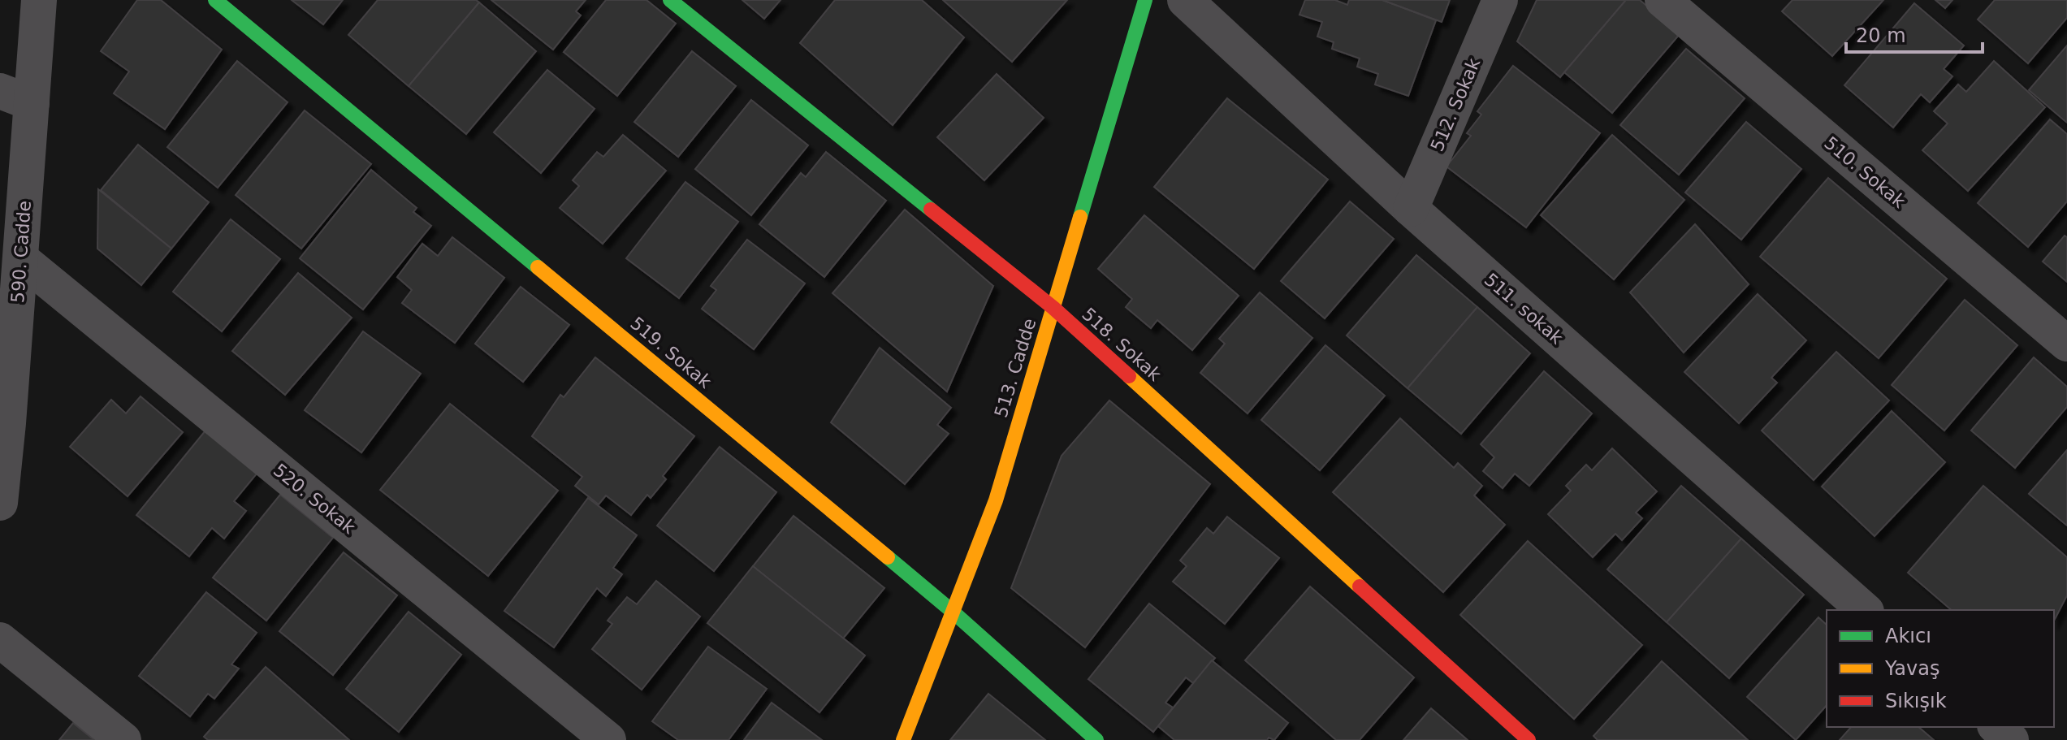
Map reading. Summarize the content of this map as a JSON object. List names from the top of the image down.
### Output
{
  "streets": {
    "street": [
      "512. Sokak",
      "510. Sokak",
      "590. Cadde",
      "511. sokak",
      "518. Sokak",
      "519. Sokak",
      "513. Cadde",
      "520. Sokak"
    ]
  },
  "crossings": [
    ["512. Sokak", "511. sokak"],
    ["590. Cadde", "520. Sokak"],
    ["518. Sokak", "513. Cadde"],
    ["519. Sokak", "513. Cadde"]
  ],
  "legend": ["Akıcı", "Yavaş", "Sıkışık"],
  "scale_bar": "20 m"
}
